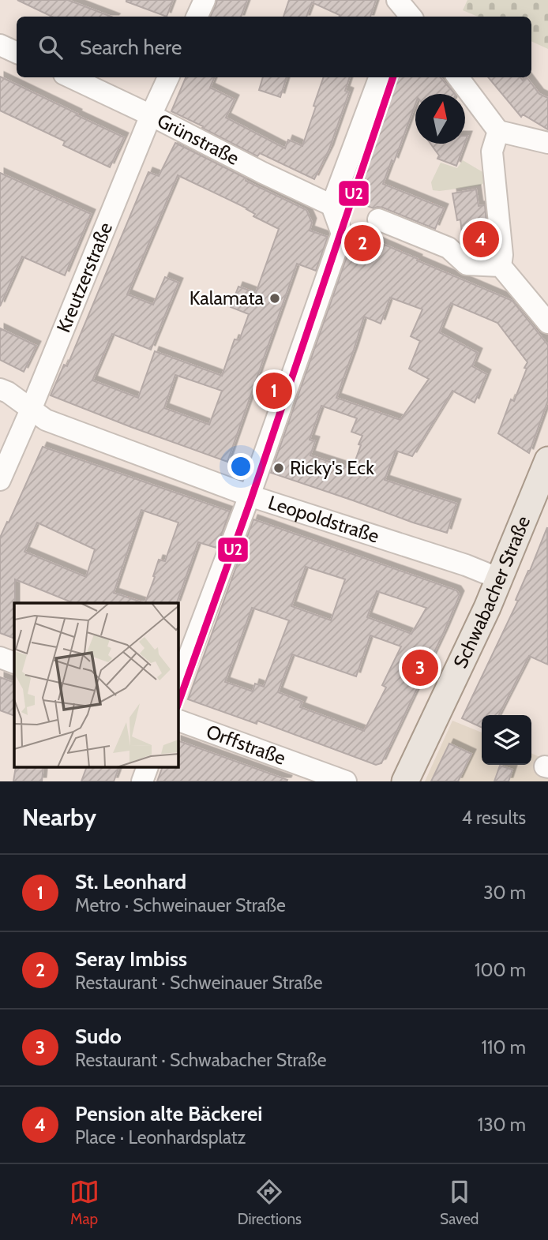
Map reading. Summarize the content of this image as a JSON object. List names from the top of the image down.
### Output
{
  "streets": {
    "main road": ["Schwabacher Straße"],
    "street": [
      "Grünstraße",
      "Kreutzerstraße",
      "Leopoldstraße",
      "Orffstraße"
    ]
  },
  "crossings": [
    ["Grünstraße", "Kreutzerstraße"],
    ["Kreutzerstraße", "Leopoldstraße"],
    ["Leopoldstraße", "Schwabacher Straße"]
  ],
  "places": ["Kalamata", "Ricky's Eck"],
  "lines": ["transit line U2"],
  "north": "top",
  "page": {
    "search": "Search here",
    "pins": [
      "4",
      "2",
      "1",
      "3"
    ],
    "heading": ["Nearby", "4 results"],
    "list": [
      {
        "mark": "1",
        "name": "St. Leonhard",
        "note": "Metro · Schweinauer Straße",
        "value": "30 m"
      },
      {
        "mark": "2",
        "name": "Seray Imbiss",
        "note": "Restaurant · Schweinauer Straße",
        "value": "100 m"
      },
      {
        "mark": "3",
        "name": "Sudo",
        "note": "Restaurant · Schwabacher Straße",
        "value": "110 m"
      },
      {
        "mark": "4",
        "name": "Pension alte Bäckerei",
        "note": "Place · Leonhardsplatz",
        "value": "130 m"
      }
    ],
    "nav": ["Map", "Directions", "Saved"]
  }
}
